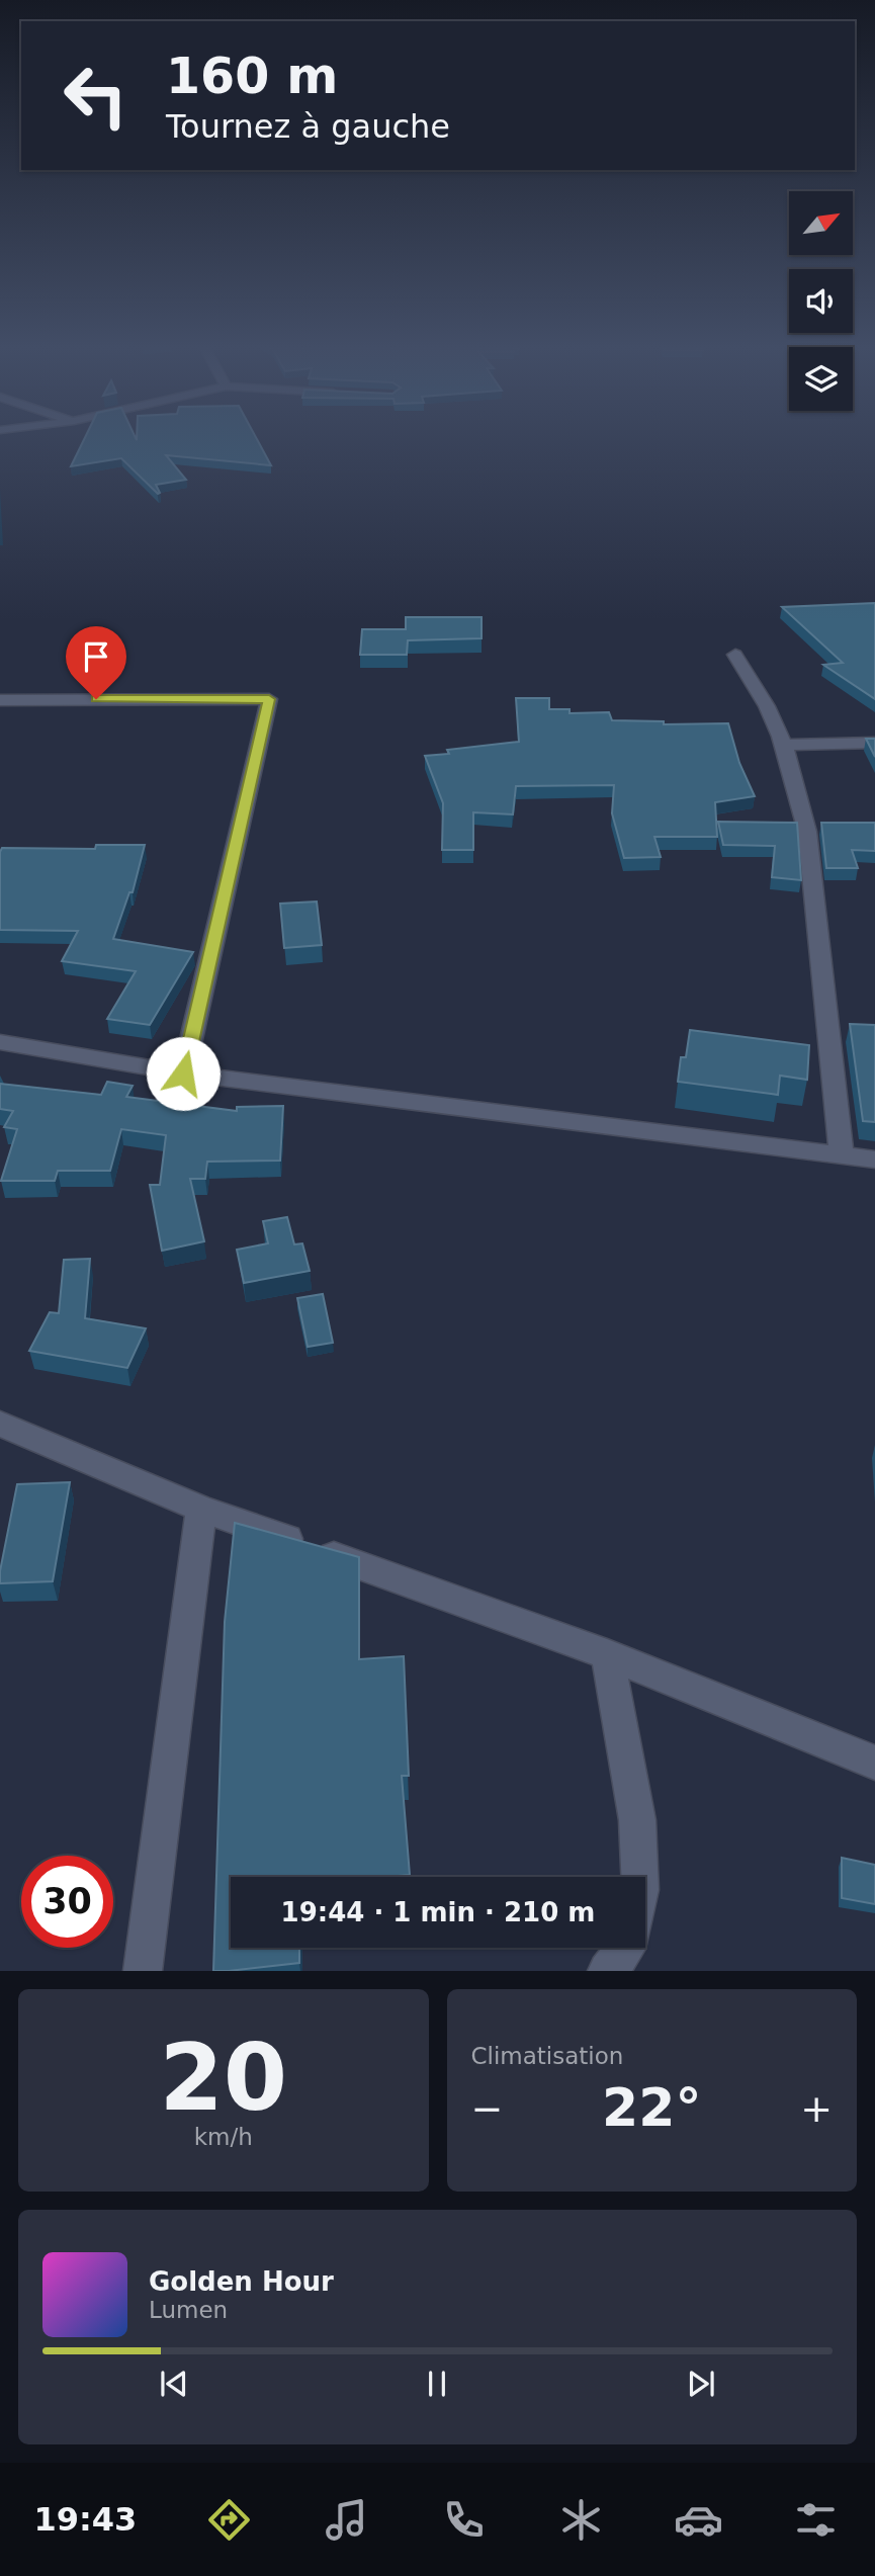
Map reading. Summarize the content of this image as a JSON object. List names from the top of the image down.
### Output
{
  "north": "top right",
  "page": {
    "turn": ["160 m", "Tournez à gauche"],
    "limit": "30",
    "trip": "19:44 · 1 min · 210 m",
    "tile": [
      ["20", "km/h"],
      "Climatisation"
    ],
    "heat": ["−", "22°", "+"],
    "song": ["Golden Hour", "Lumen"],
    "tabs": "19:43"
  }
}
